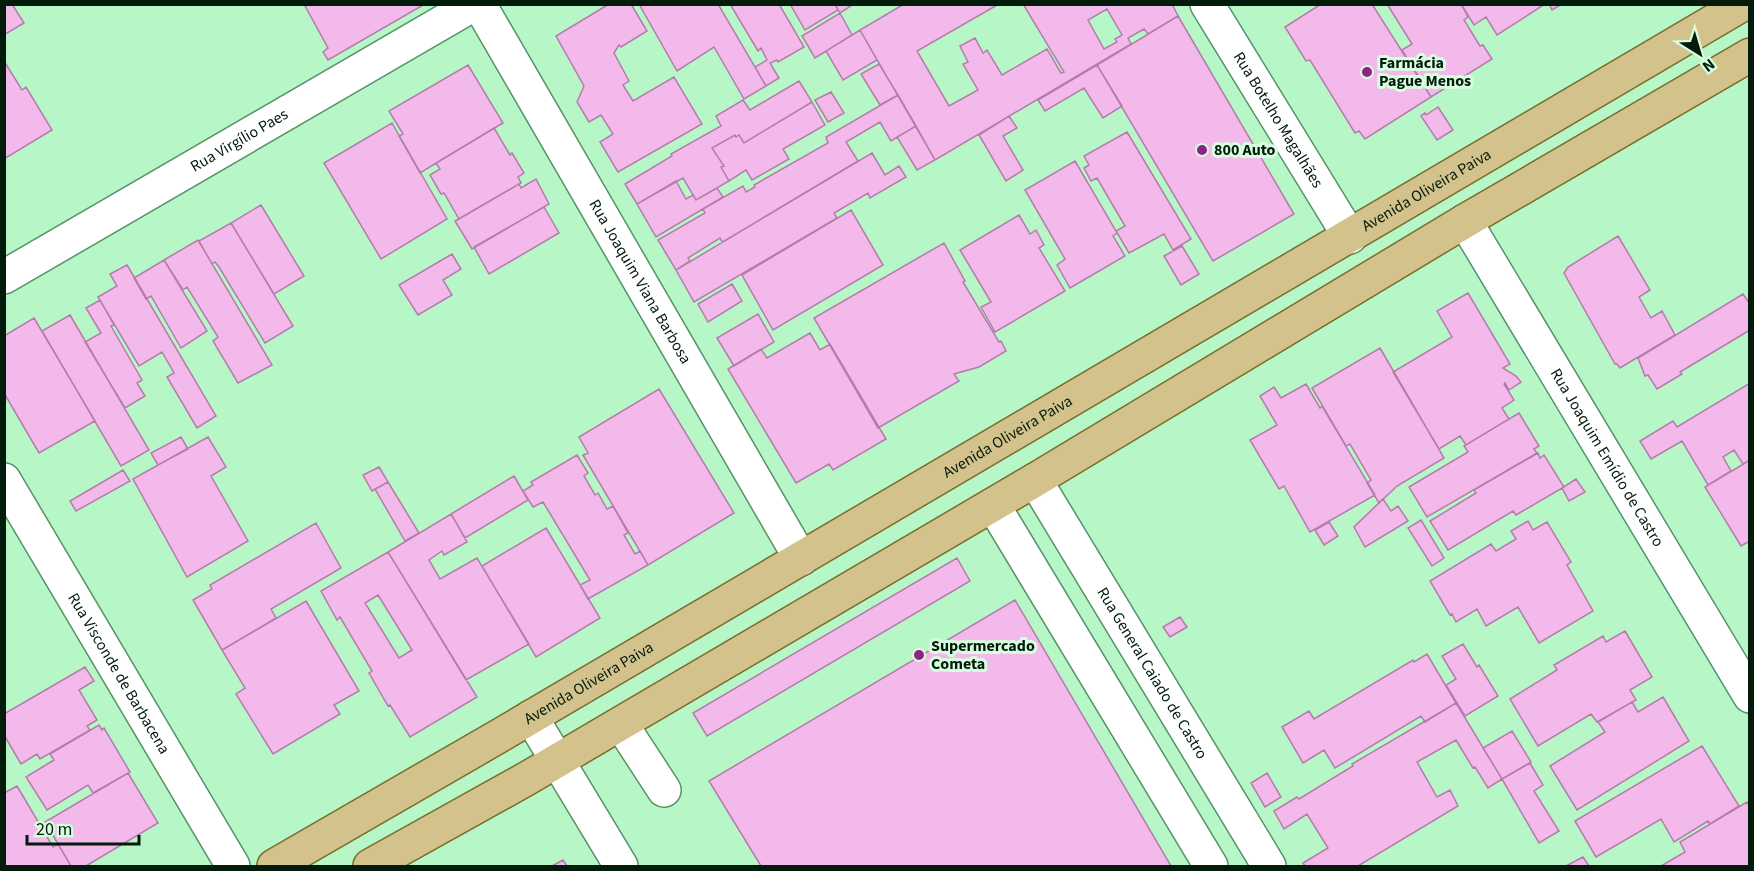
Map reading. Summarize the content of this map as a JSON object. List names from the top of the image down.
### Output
{
  "streets": {
    "main road": ["Avenida Oliveira Paiva"],
    "street": [
      "Rua Botelho Magalhães",
      "Rua Virgílio Paes",
      "Rua Joaquim Viana Barbosa",
      "Rua Joaquim Emídio de Castro",
      "Rua Visconde de Barbacena",
      "Rua General Caiado de Castro"
    ]
  },
  "crossings": [
    ["Rua Botelho Magalhães", "Avenida Oliveira Paiva"],
    ["Avenida Oliveira Paiva", "Rua Joaquim Viana Barbosa"]
  ],
  "places": ["Farmácia Pague Menos", "800 Auto", "Supermercado Cometa"],
  "scale_bar": "20 m",
  "north": "bottom right"
}
